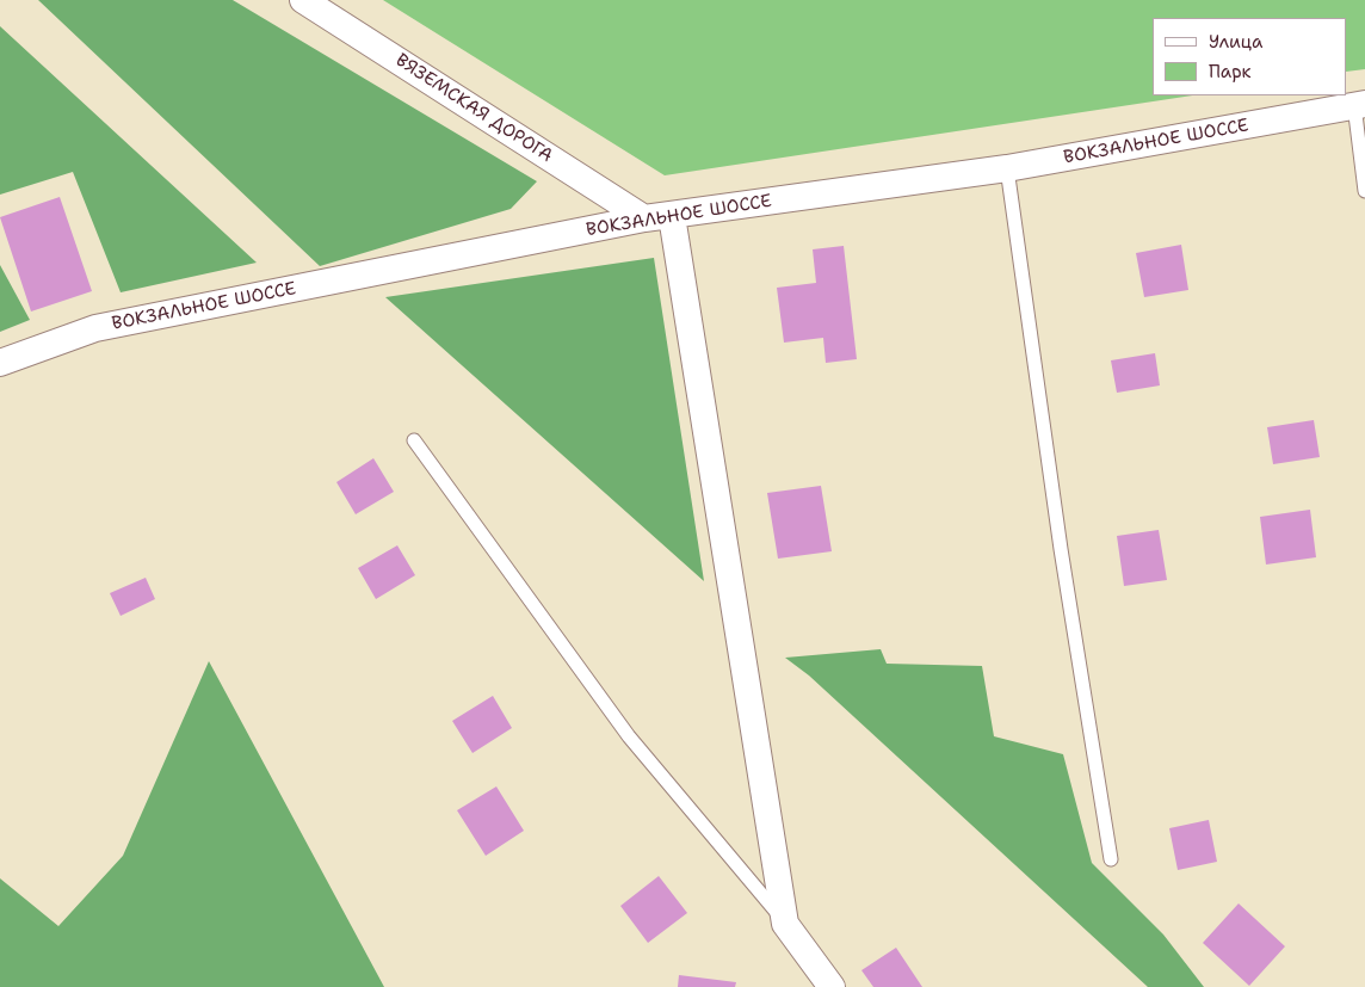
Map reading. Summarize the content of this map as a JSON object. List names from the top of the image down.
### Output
{
  "streets": {
    "street": ["ВЯЗЕМСКАЯ ДОРОГА", "ВОКЗАЛЬНОЕ ШОССЕ"]
  },
  "crossings": [
    ["ВЯЗЕМСКАЯ ДОРОГА", "ВОКЗАЛЬНОЕ ШОССЕ"]
  ],
  "legend": ["Улица", "Парк"]
}
